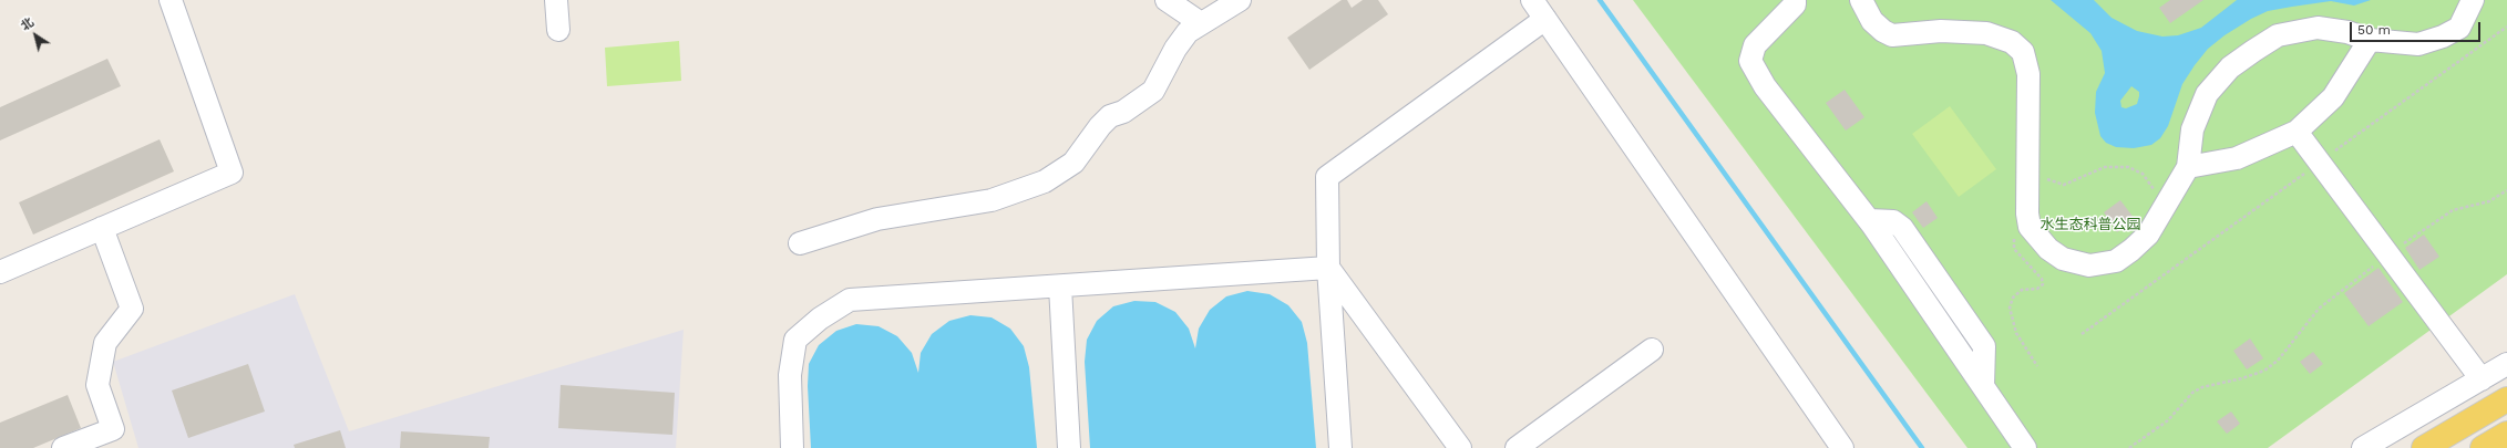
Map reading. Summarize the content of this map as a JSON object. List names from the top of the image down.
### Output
{
  "parks": ["水生态科普公园"],
  "scale_bar": "50 m",
  "north": "top left"
}
